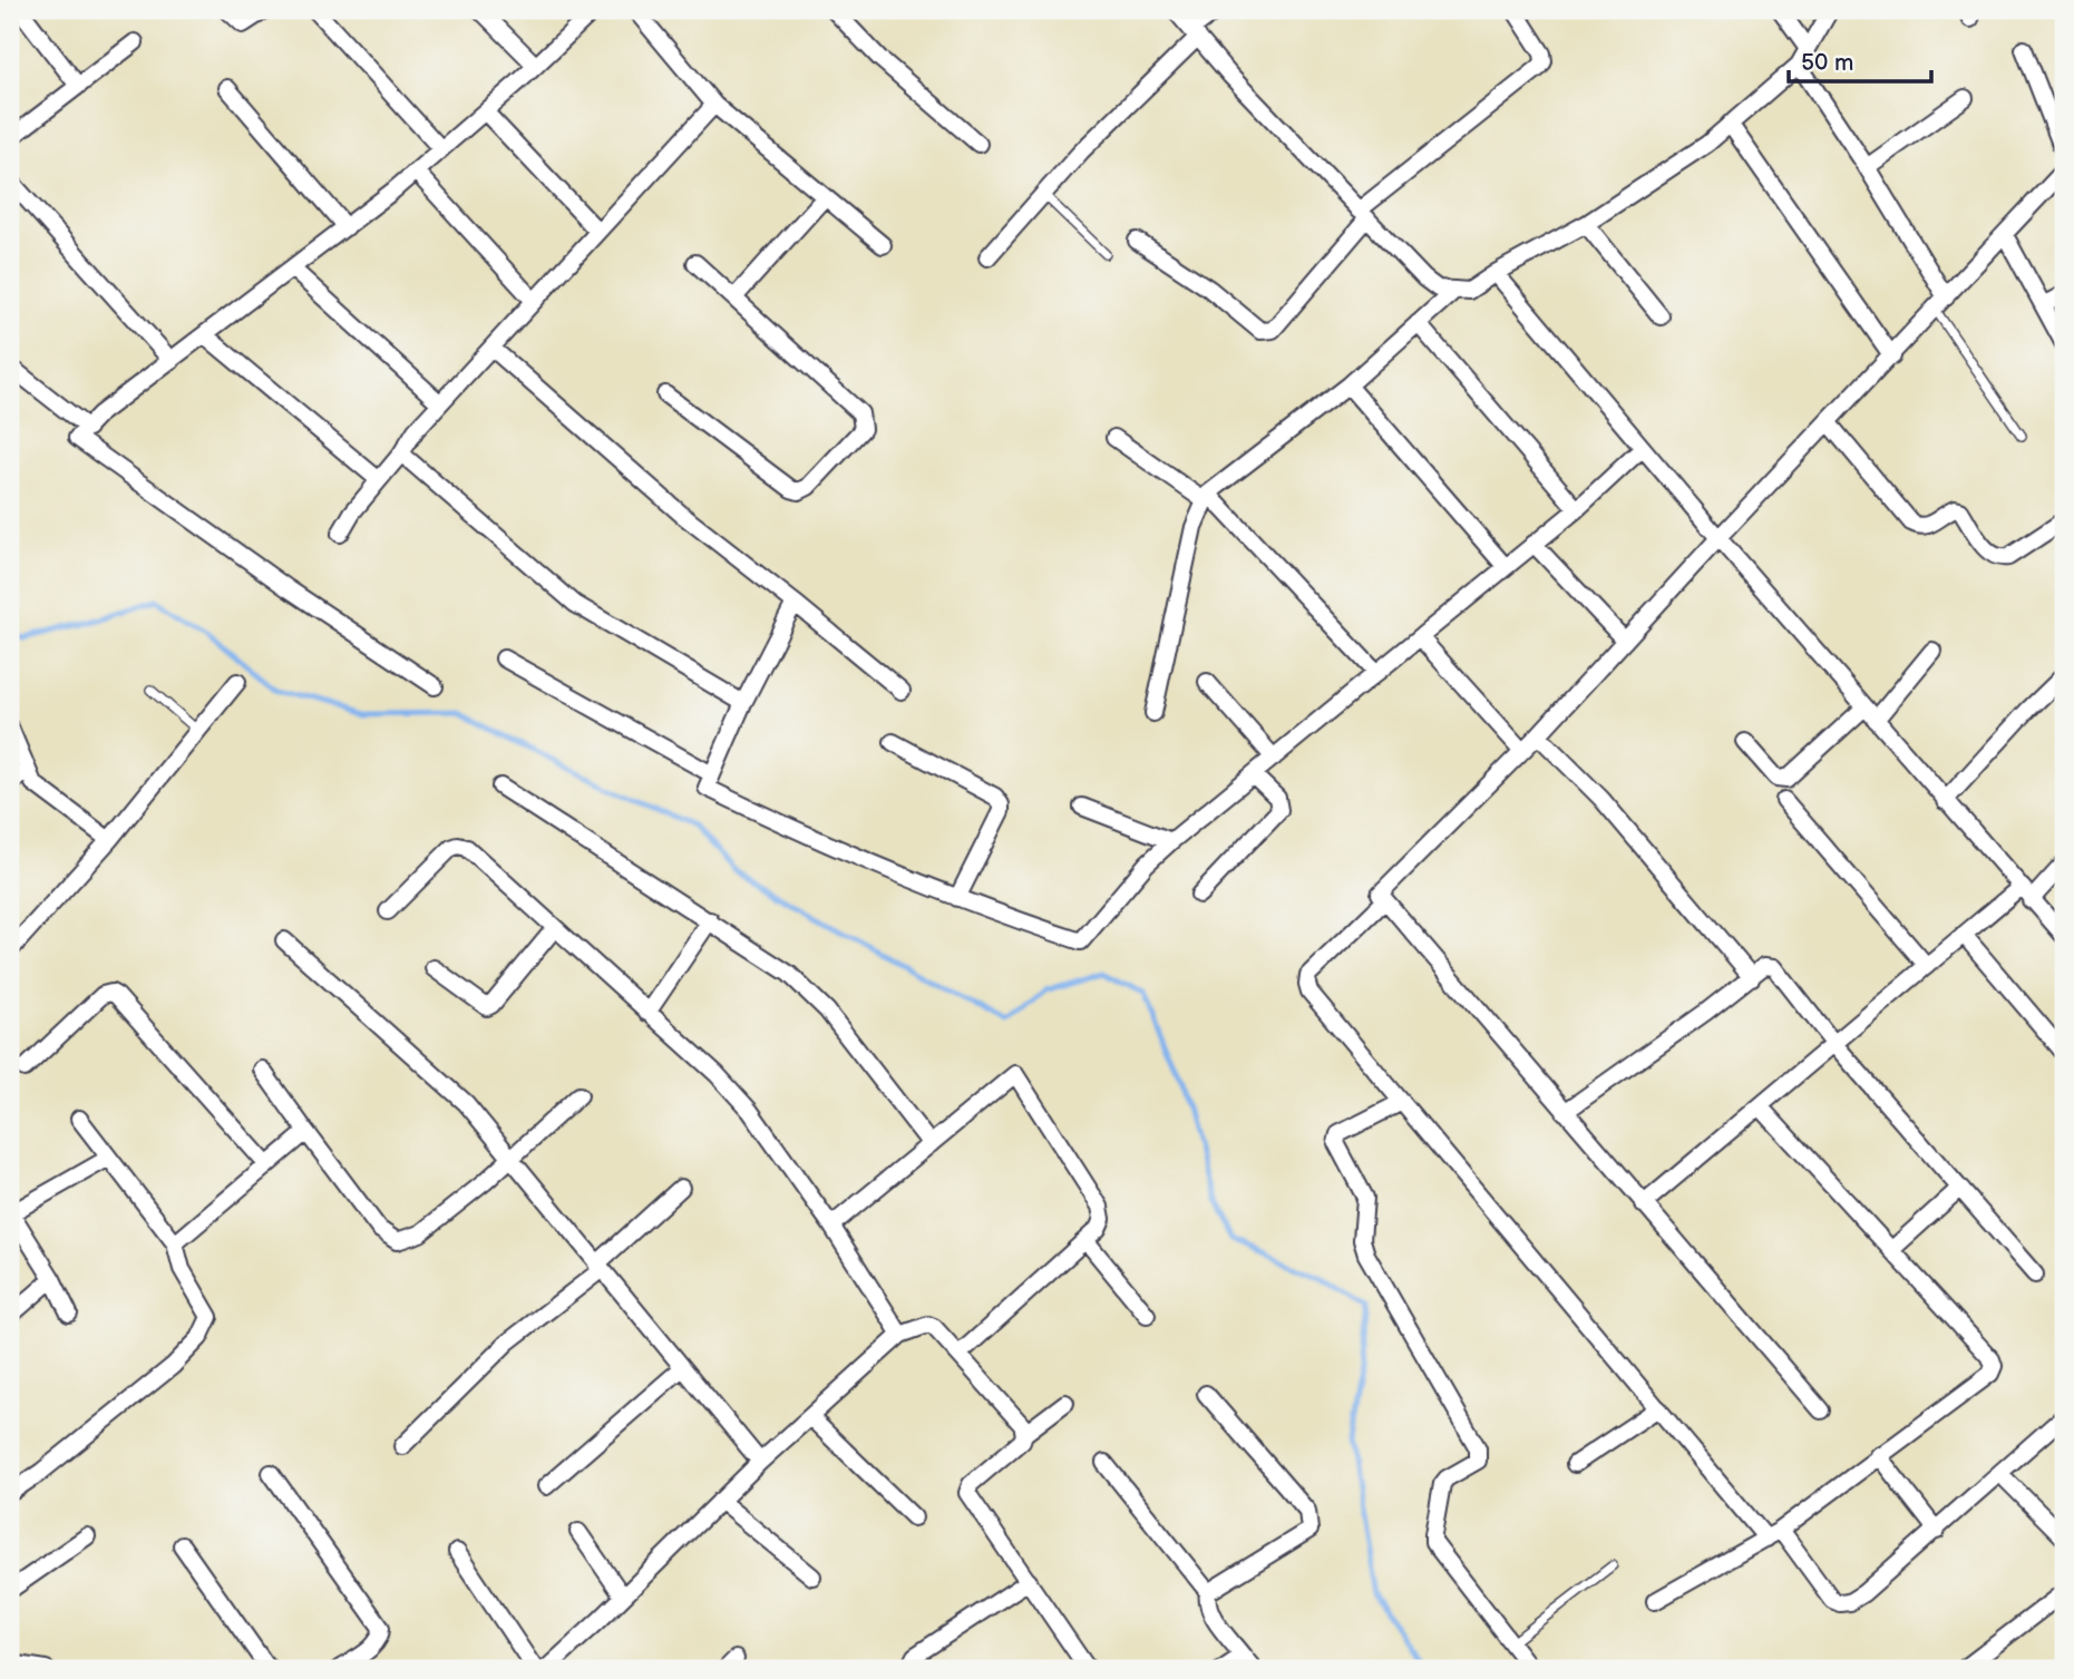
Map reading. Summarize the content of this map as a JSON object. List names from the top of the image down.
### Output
{
  "scale_bar": "50 m"
}
